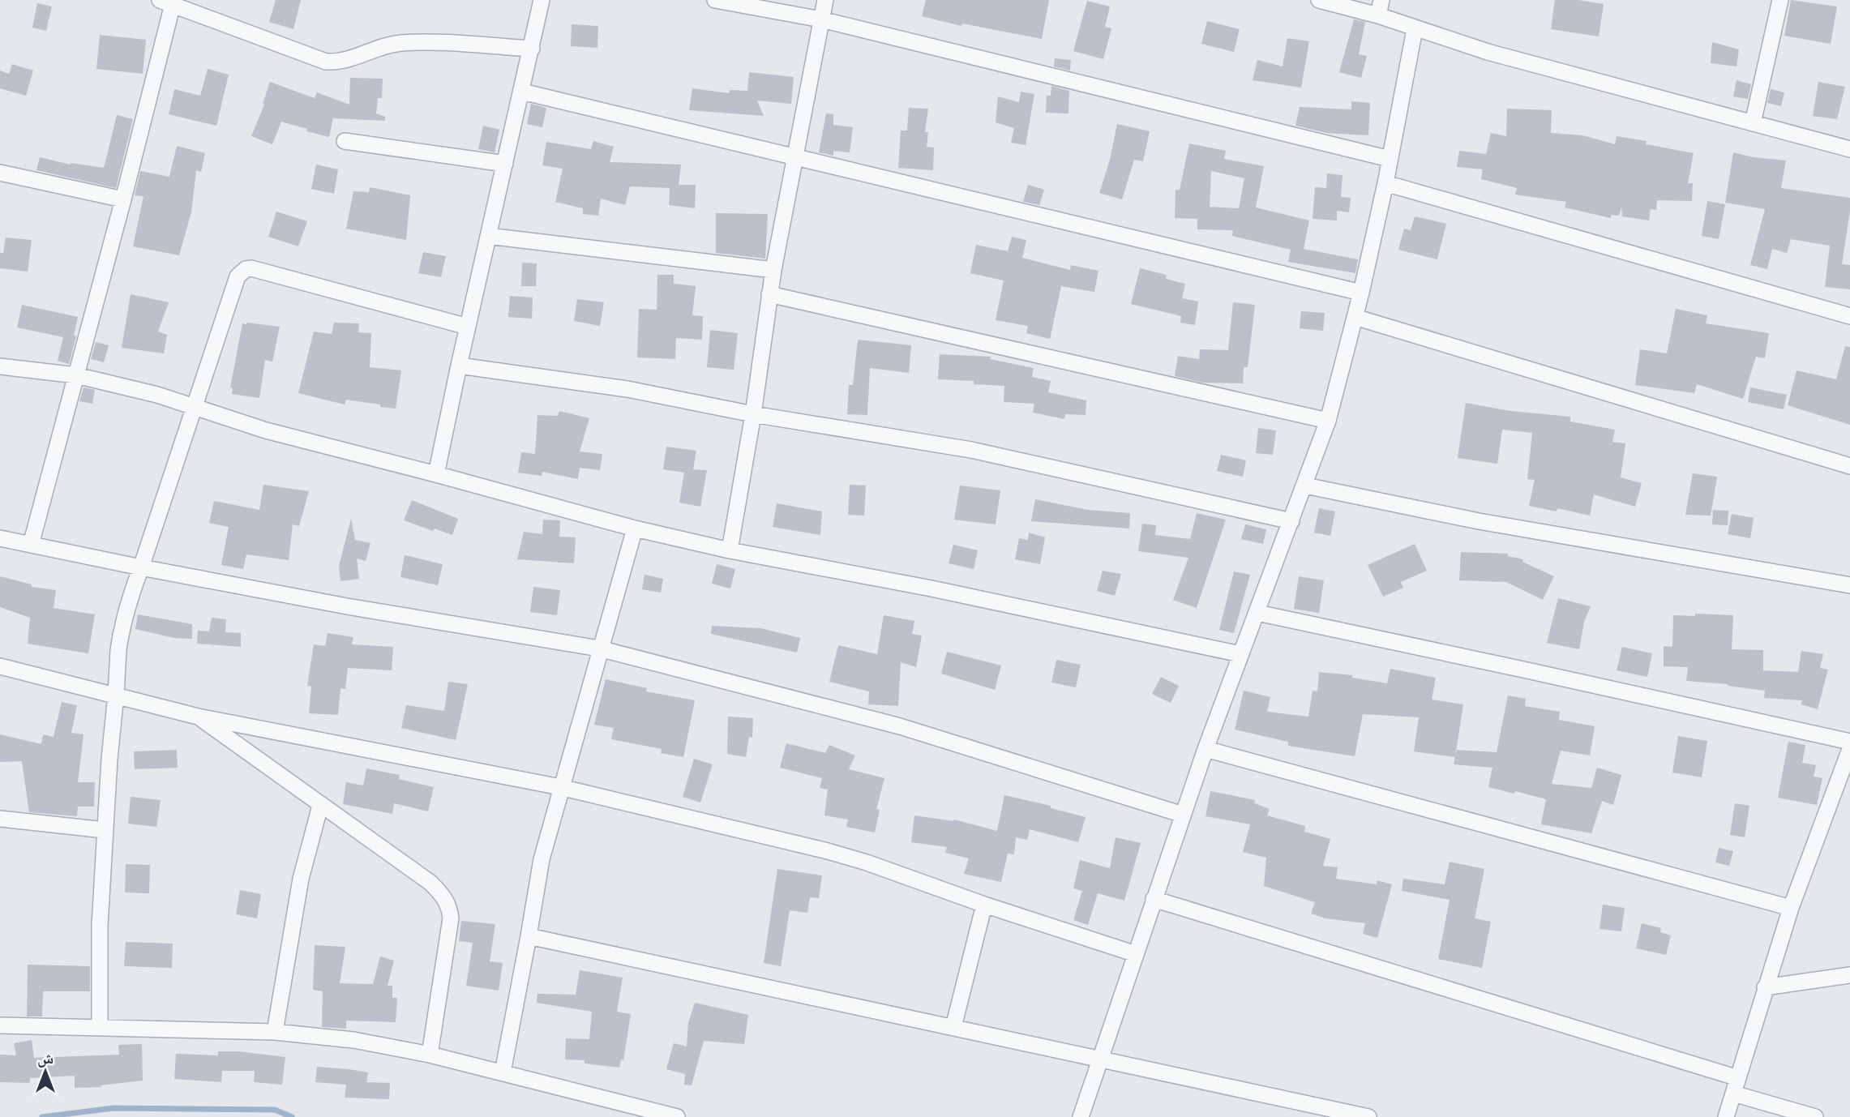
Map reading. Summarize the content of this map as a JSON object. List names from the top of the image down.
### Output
{
  "north": "top"
}
